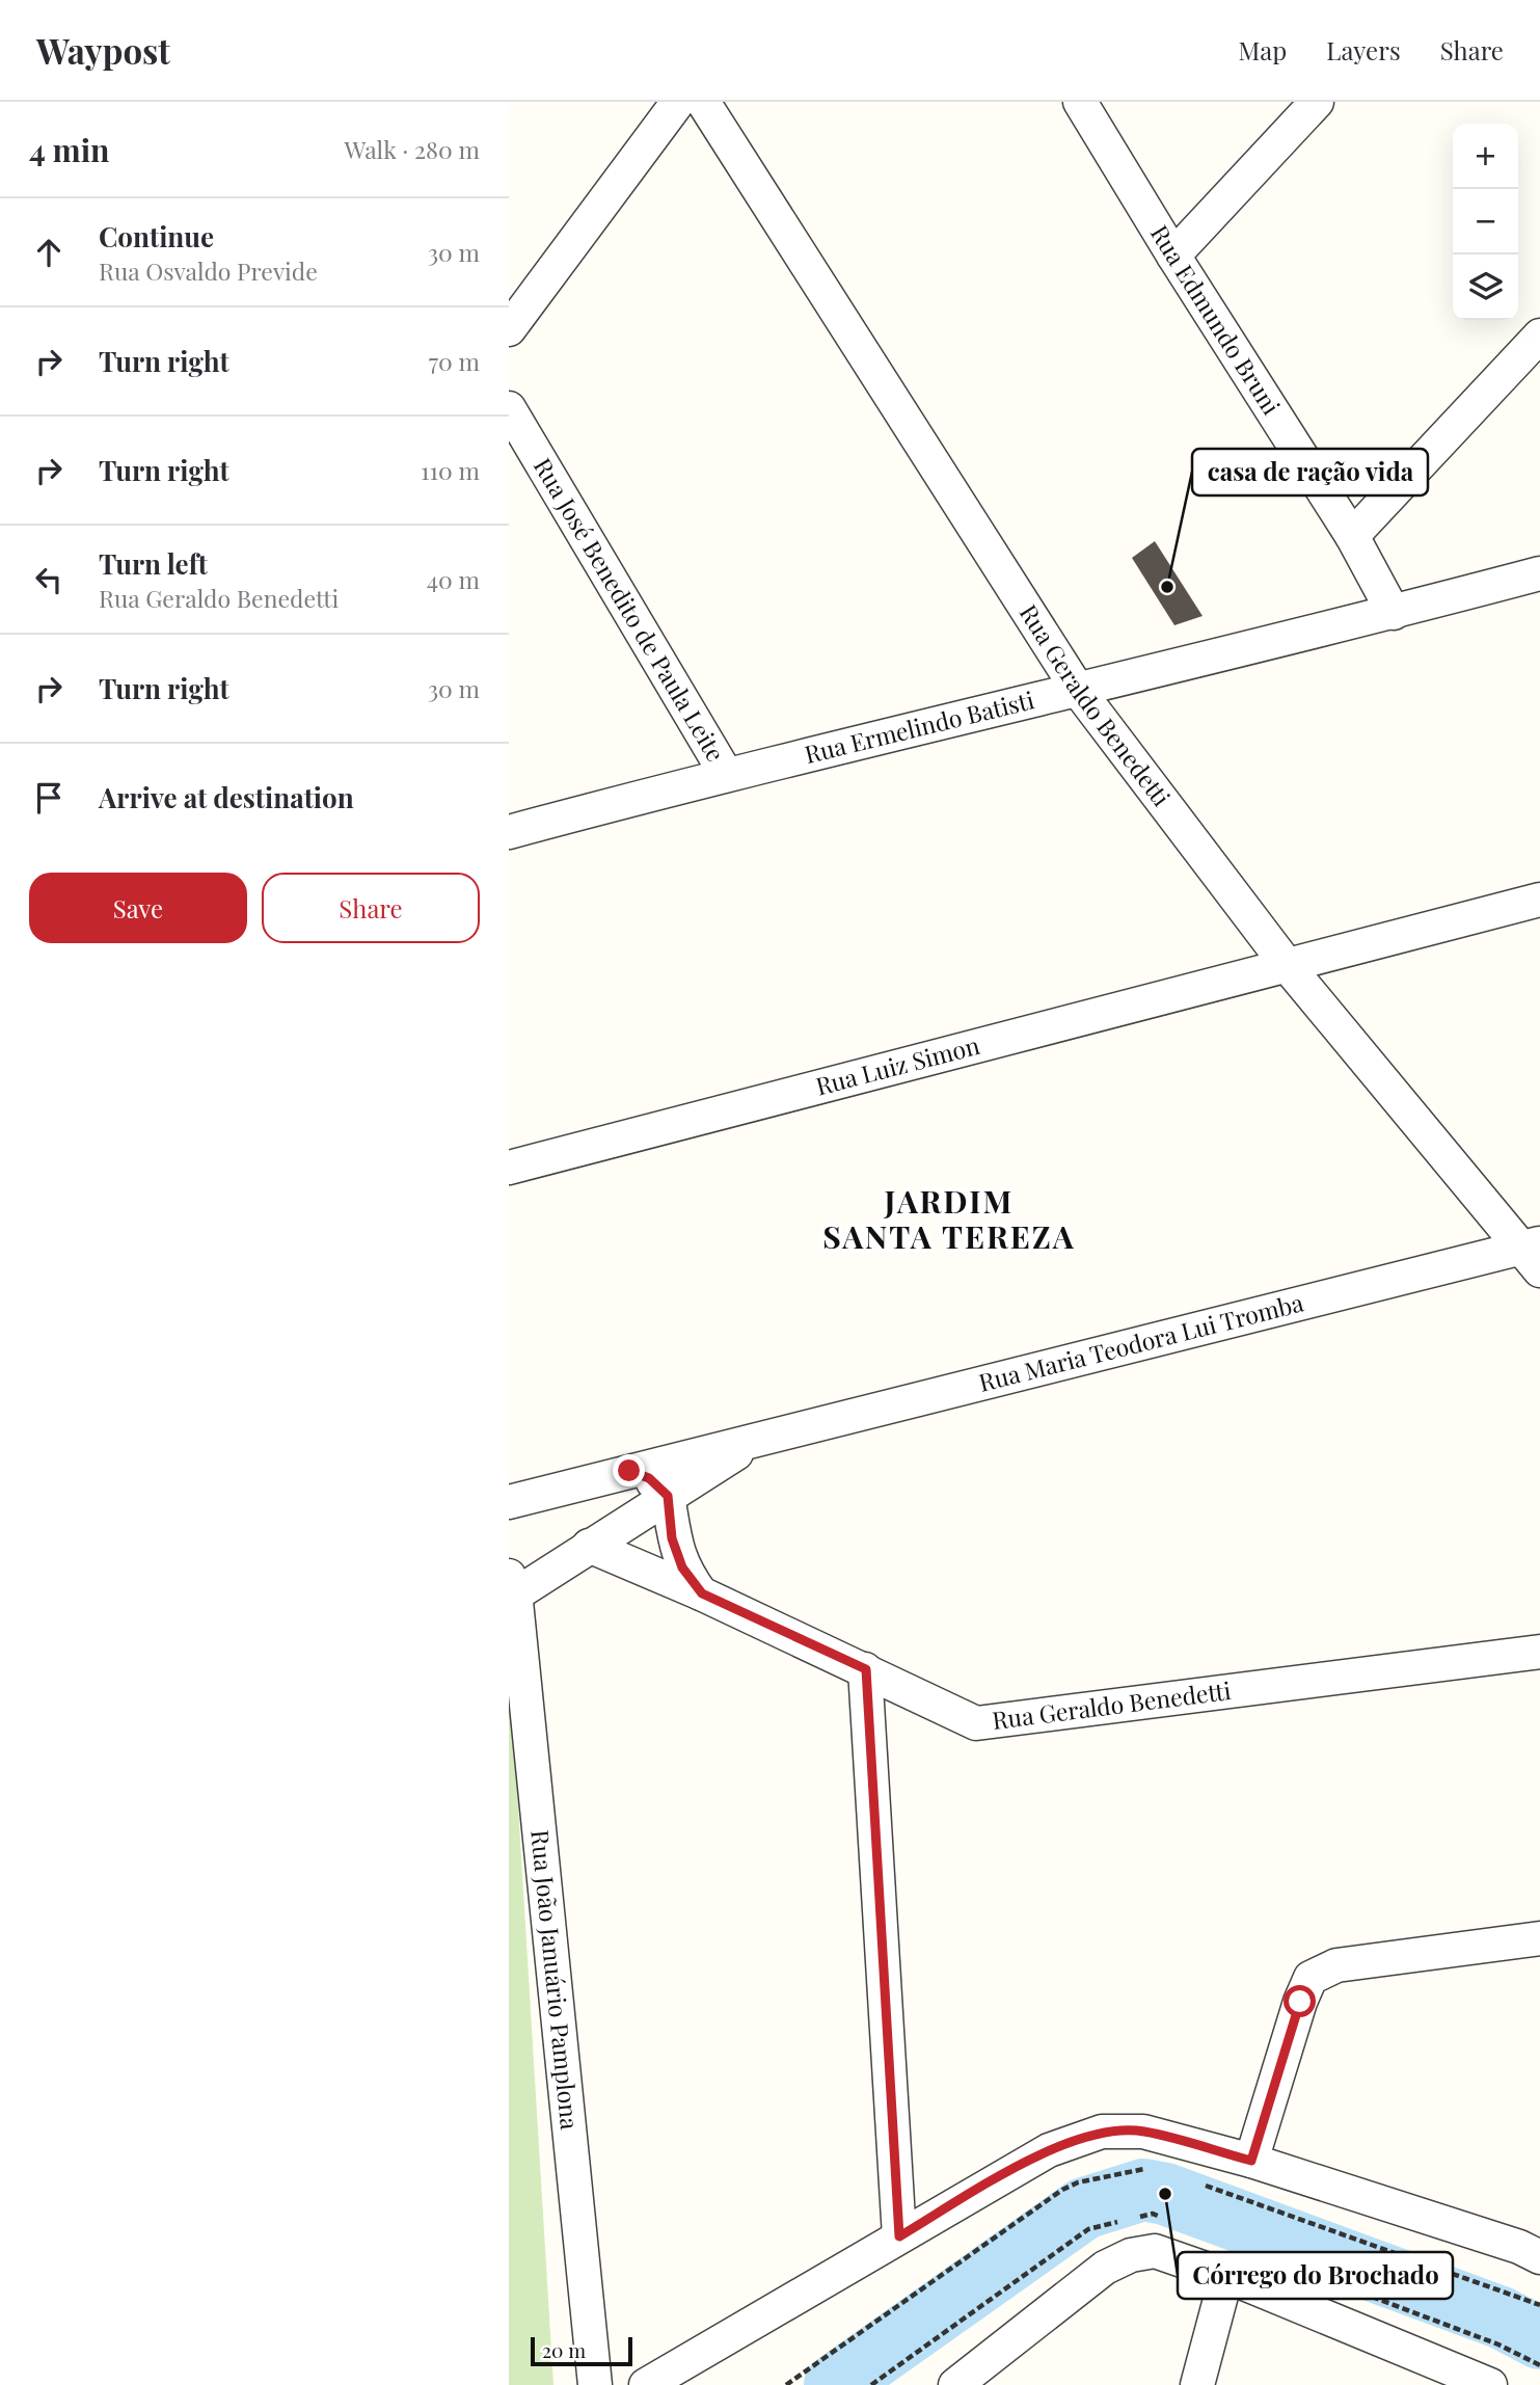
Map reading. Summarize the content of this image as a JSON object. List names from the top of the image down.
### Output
{
  "streets": {
    "street": [
      "Rua Edmundo Bruni",
      "Rua José Benedito de Paula Leite",
      "Rua Geraldo Benedetti",
      "Rua Ermelindo Batisti",
      "Rua Luiz Simon",
      "Rua Maria Teodora Lui Tromba",
      "Rua João Januário Pamplona"
    ]
  },
  "crossings": [
    ["Rua Edmundo Bruni", "Rua Ermelindo Batisti"],
    ["Rua José Benedito de Paula Leite", "Rua Ermelindo Batisti"],
    ["Rua Geraldo Benedetti", "Rua Ermelindo Batisti"],
    ["Rua Geraldo Benedetti", "Rua Luiz Simon"],
    ["Rua Geraldo Benedetti", "Rua Maria Teodora Lui Tromba"],
    ["Rua Maria Teodora Lui Tromba", "Rua João Januário Pamplona"]
  ],
  "districts": ["JARDIM SANTA TEREZA"],
  "places": ["casa de ração vida", "Córrego do Brochado"],
  "scale_bar": "20 m",
  "page": {
    "header": "Waypost",
    "nav": ["Map", "Layers", "Share"],
    "heading": ["4 min", "Walk · 280 m"],
    "map_buttons": ["+", "−"],
    "list": [
      ["Continue", "Rua Osvaldo Previde", "30 m"],
      ["Turn right", "70 m"],
      ["Turn right", "110 m"],
      ["Turn left", "Rua Geraldo Benedetti", "40 m"],
      ["Turn right", "30 m"],
      "Arrive at destination"
    ],
    "buttons": ["Save", "Share"],
    "scale": "20 m"
  }
}
